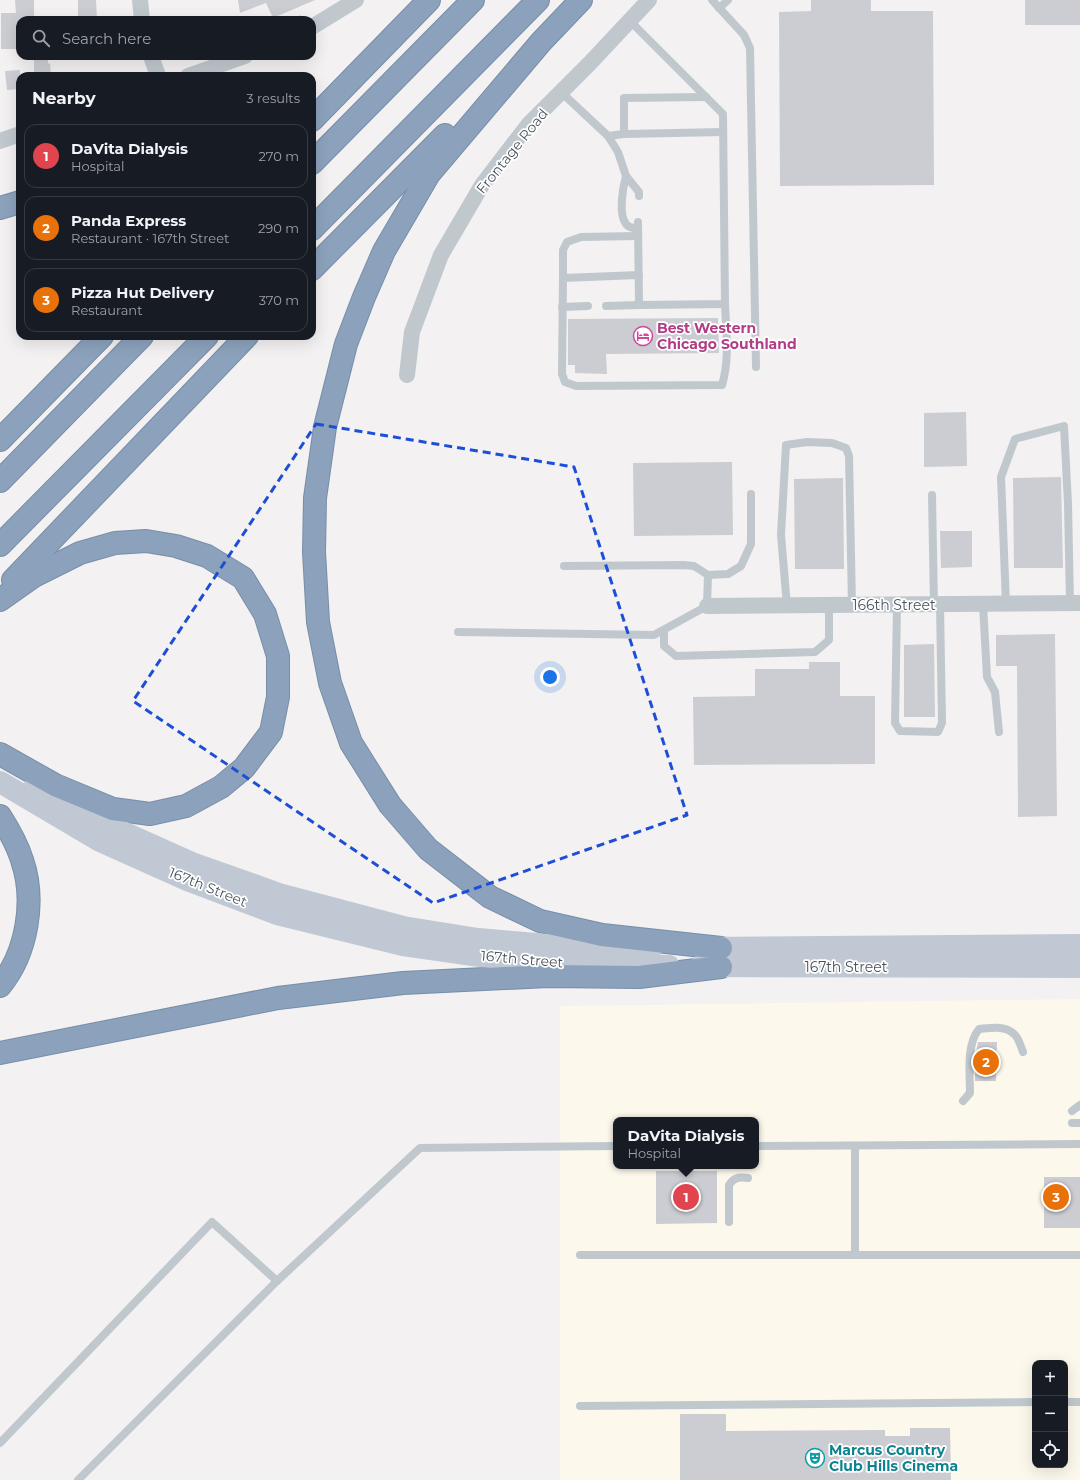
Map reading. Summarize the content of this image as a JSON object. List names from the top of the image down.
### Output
{
  "streets": {
    "main road": ["167th Street"],
    "street": ["Frontage Road", "166th Street"]
  },
  "places": {
    "hotel": ["Best Western Chicago Southland"],
    "theatre": ["Marcus Country Club Hills Cinema"]
  },
  "page": {
    "search": "Search here",
    "heading": ["Nearby", "3 results"],
    "list": [
      {
        "mark": "1",
        "name": "DaVita Dialysis",
        "note": "Hospital",
        "value": "270 m"
      },
      {
        "mark": "2",
        "name": "Panda Express",
        "note": "Restaurant · 167th Street",
        "value": "290 m"
      },
      {
        "mark": "3",
        "name": "Pizza Hut Delivery",
        "note": "Restaurant",
        "value": "370 m"
      }
    ],
    "pins": ["2", "1", "3"],
    "popup": ["DaVita Dialysis", "Hospital"],
    "map_buttons": ["+", "−"]
  }
}
